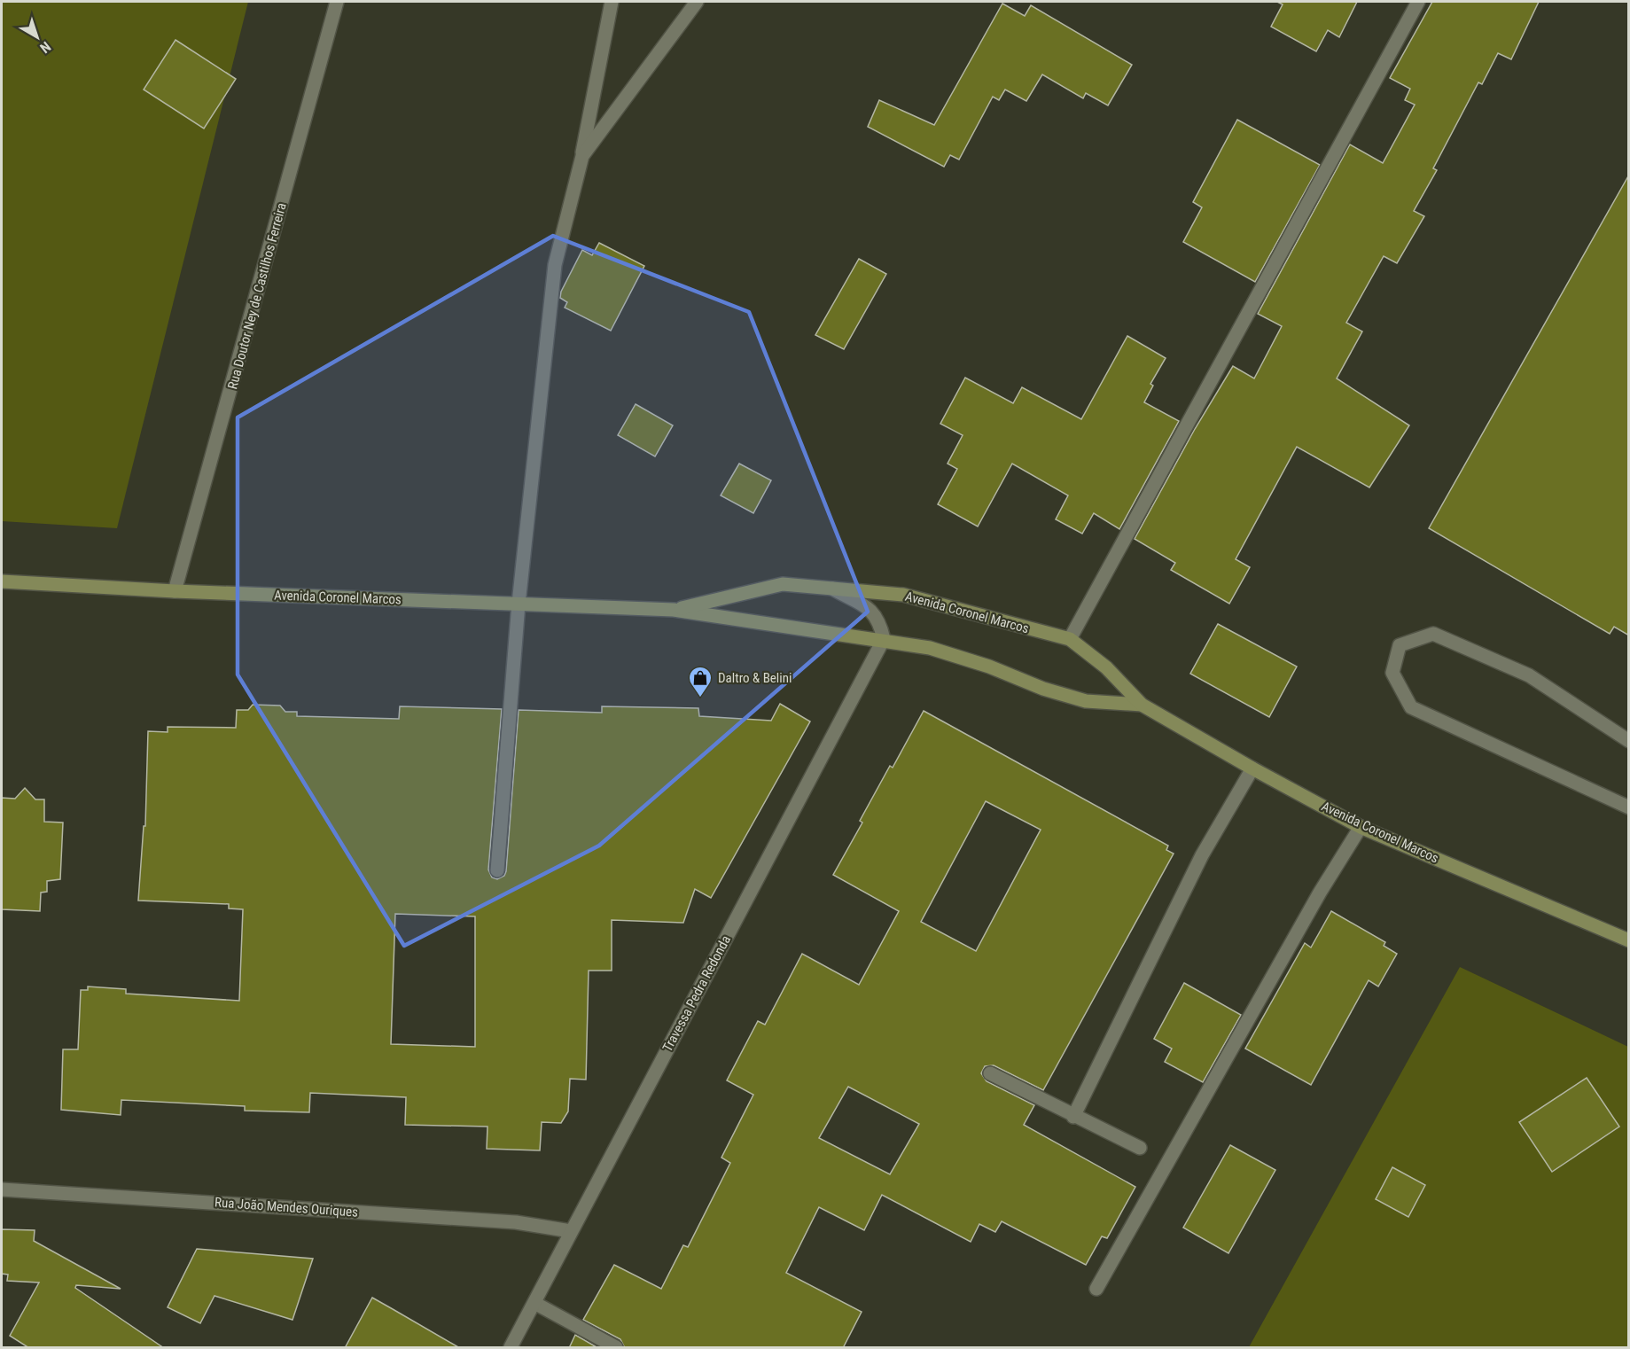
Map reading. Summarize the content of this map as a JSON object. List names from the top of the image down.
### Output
{
  "streets": {
    "main road": ["Avenida Coronel Marcos"],
    "street": ["Rua Doutor Ney de Castilhos Ferreira", "Travessa Pedra Redonda", "Rua João Mendes Ouriques"]
  },
  "crossings": [
    ["Rua Doutor Ney de Castilhos Ferreira", "Avenida Coronel Marcos"],
    ["Avenida Coronel Marcos", "Travessa Pedra Redonda"],
    ["Travessa Pedra Redonda", "Rua João Mendes Ouriques"]
  ],
  "places": {
    "shop": ["Daltro & Belini"]
  },
  "north": "bottom right"
}
